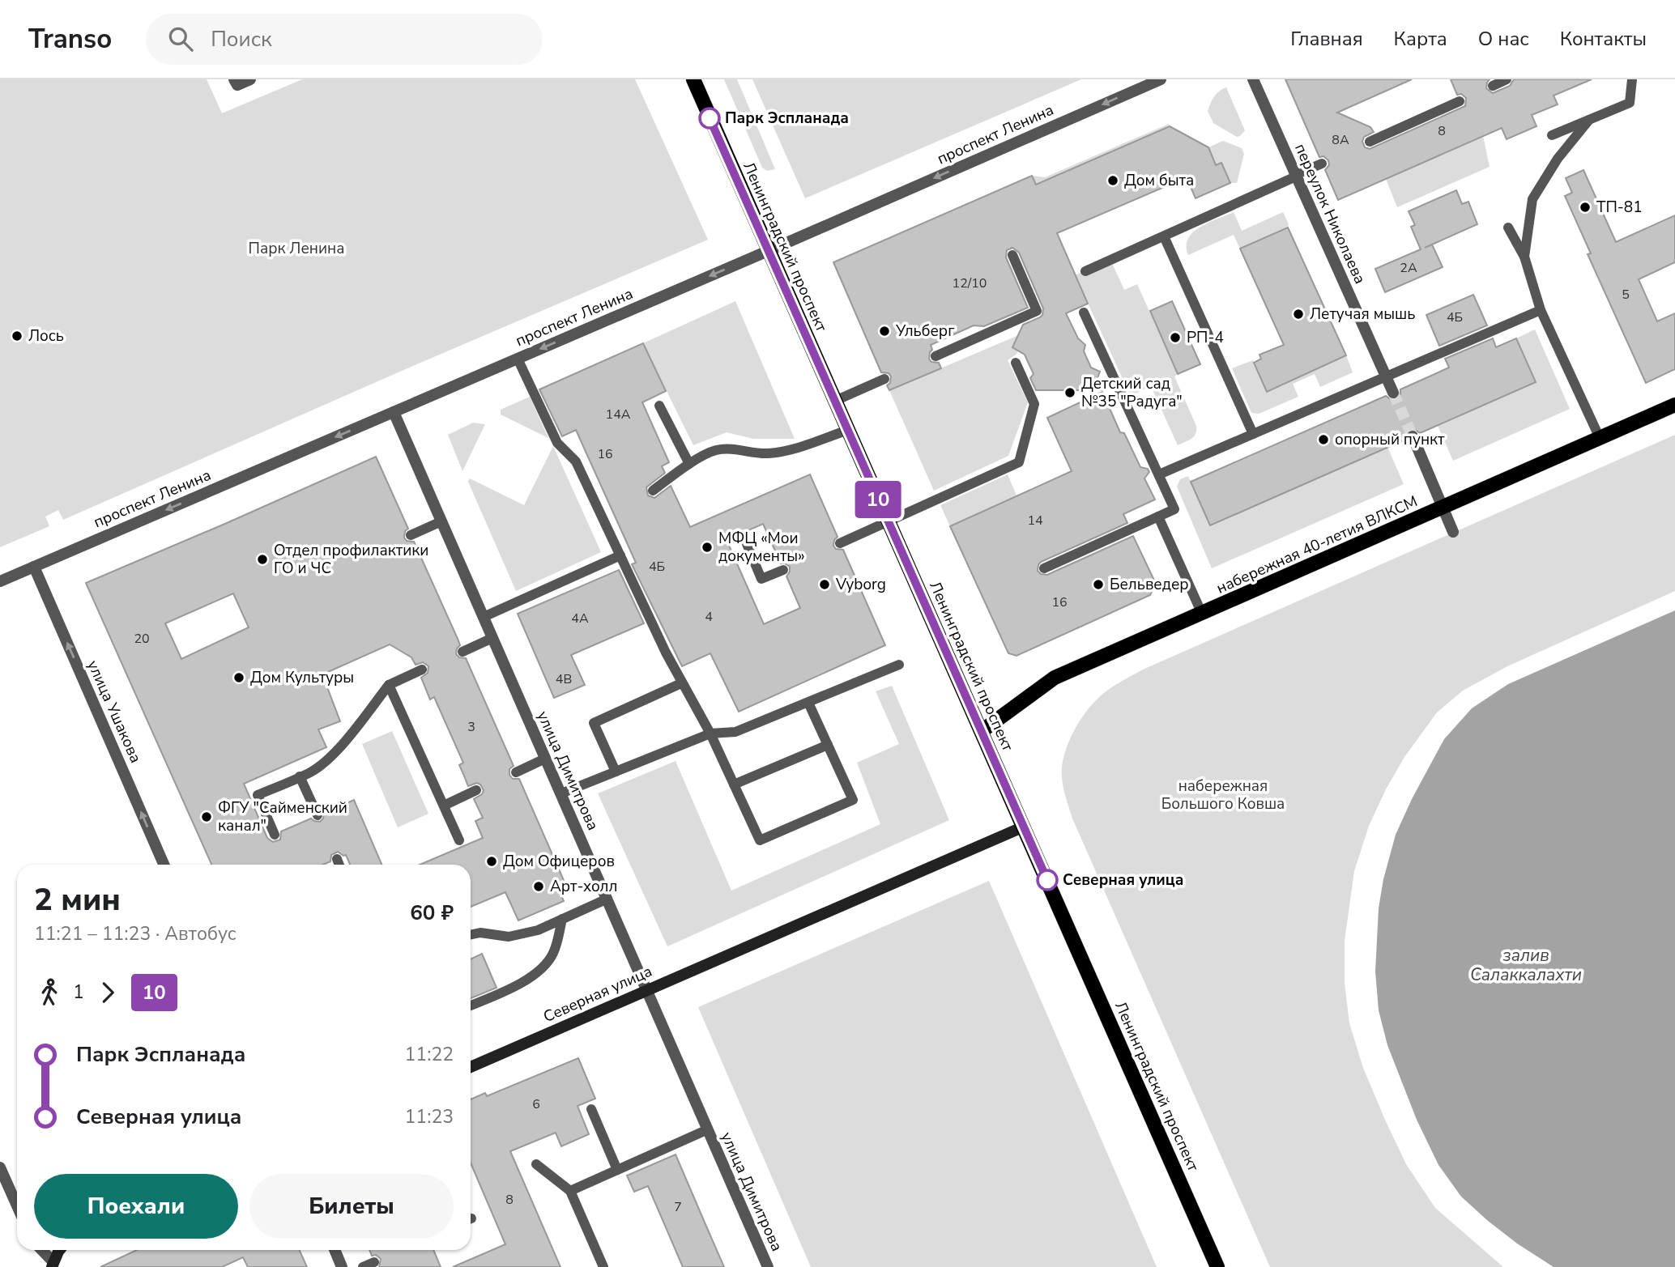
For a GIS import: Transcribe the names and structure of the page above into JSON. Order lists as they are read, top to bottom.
{
  "streets": {
    "main road": ["Ленинградский проспект", "набережная 40-летия ВЛКСМ", "Северная улица"],
    "street": [
      "проспект Ленина",
      "переулок Николаева",
      "улица Ушакова",
      "улица Димитрова"
    ]
  },
  "crossings": [
    ["проспект Ленина", "Ленинградский проспект"],
    ["проспект Ленина", "улица Ушакова"],
    ["проспект Ленина", "улица Димитрова"],
    ["Ленинградский проспект", "набережная 40-летия ВЛКСМ"],
    ["Ленинградский проспект", "Северная улица"],
    ["улица Димитрова", "Северная улица"]
  ],
  "one_way": ["проспект Ленина", "улица Ушакова"],
  "water": ["залив Салаккалахти"],
  "parks": ["Парк Ленина", "набережная Большого Ковша"],
  "places": [
    "Парк Эспланада",
    "Дом быта",
    "ТП-81",
    "Летучая мышь",
    "Ульберг",
    "Лось",
    "РП-4",
    "Детский сад №35 \"Радуга\"",
    "опорный пункт",
    "МФЦ «Мои документы»",
    "Отдел профилактики ГО и ЧС",
    "Vyborg",
    "Бельведер",
    "Дом Культуры",
    "ФГУ \"Сайменский канал\"",
    "Дом Офицеров",
    "Северная улица",
    "Арт-холл"
  ],
  "lines": ["bus line 10"],
  "house_numbers": [
    "8",
    "8А",
    "2А",
    "12/10",
    "5",
    "4Б",
    "14А",
    "16",
    "14",
    "4Б",
    "16",
    "4",
    "4А",
    "20",
    "4В",
    "3",
    "6",
    "8",
    "7"
  ],
  "page": {
    "header": "Transo",
    "search": "Поиск",
    "nav": [
      "Главная",
      "Карта",
      "О нас",
      "Контакты"
    ],
    "on_map": "10",
    "heading": ["2 мин", "11:21 – 11:23 · Автобус", "60 ₽"],
    "legs": ["1", "10"],
    "list": [
      {
        "name": "Парк Эспланада",
        "value": "11:22"
      },
      {
        "name": "Северная улица",
        "value": "11:23"
      }
    ],
    "buttons": ["Поехали", "Билеты"]
  }
}
